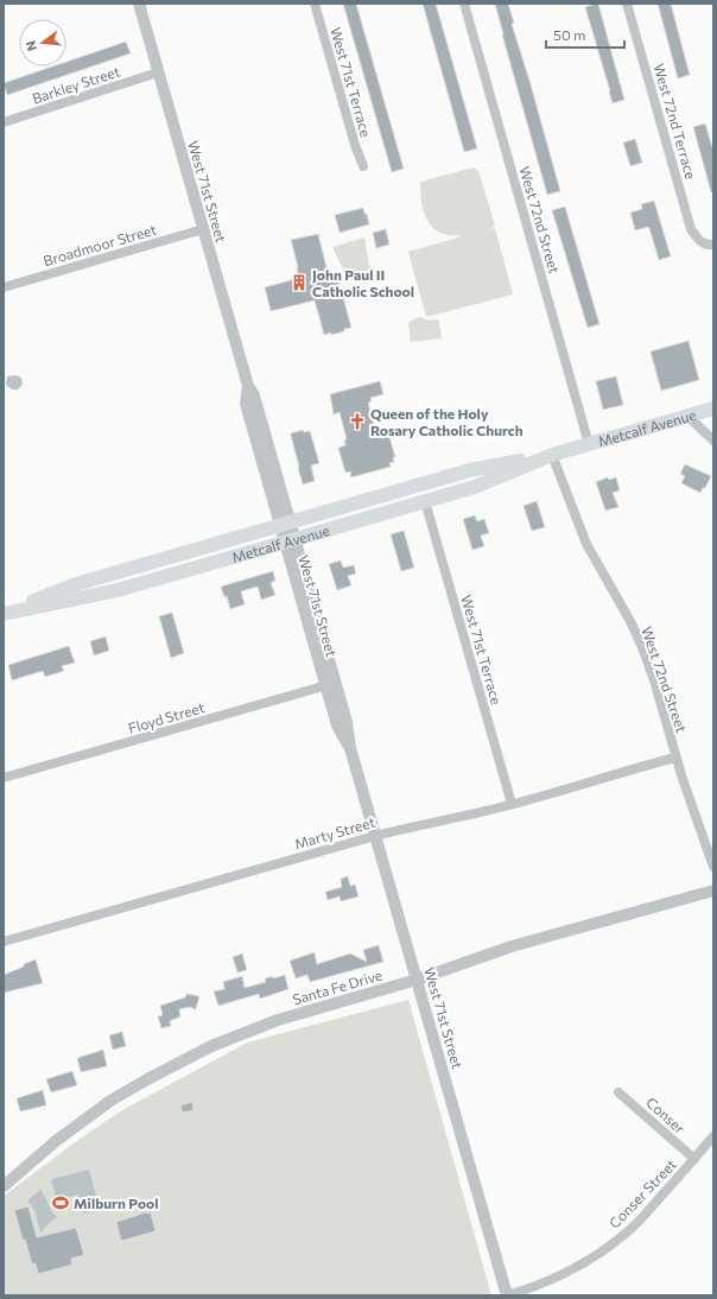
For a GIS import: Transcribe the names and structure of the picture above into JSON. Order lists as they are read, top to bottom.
{
  "streets": {
    "main road": ["Metcalf Avenue"],
    "street": [
      "West 71st Terrace",
      "Barkley Street",
      "West 72nd Terrace",
      "West 71st Street",
      "West 72nd Street",
      "Broadmoor Street",
      "Floyd Street",
      "Marty Street",
      "Santa Fe Drive",
      "Conser",
      "Conser Street"
    ]
  },
  "crossings": [
    ["West 71st Terrace", "Metcalf Avenue"],
    ["West 71st Terrace", "Marty Street"],
    ["Barkley Street", "West 71st Street"],
    ["West 71st Street", "Broadmoor Street"],
    ["West 71st Street", "Metcalf Avenue"],
    ["West 71st Street", "Floyd Street"],
    ["West 71st Street", "Marty Street"],
    ["West 71st Street", "Santa Fe Drive"],
    ["West 71st Street", "Conser Street"],
    ["West 72nd Street", "Metcalf Avenue"],
    ["West 72nd Street", "Marty Street"],
    ["Conser", "Conser Street"]
  ],
  "places": {
    "building": ["John Paul II Catholic School"],
    "church": ["Queen of the Holy Rosary Catholic Church"],
    "sports": ["Milburn Pool"]
  },
  "scale_bar": "50 m",
  "north": "left"
}
